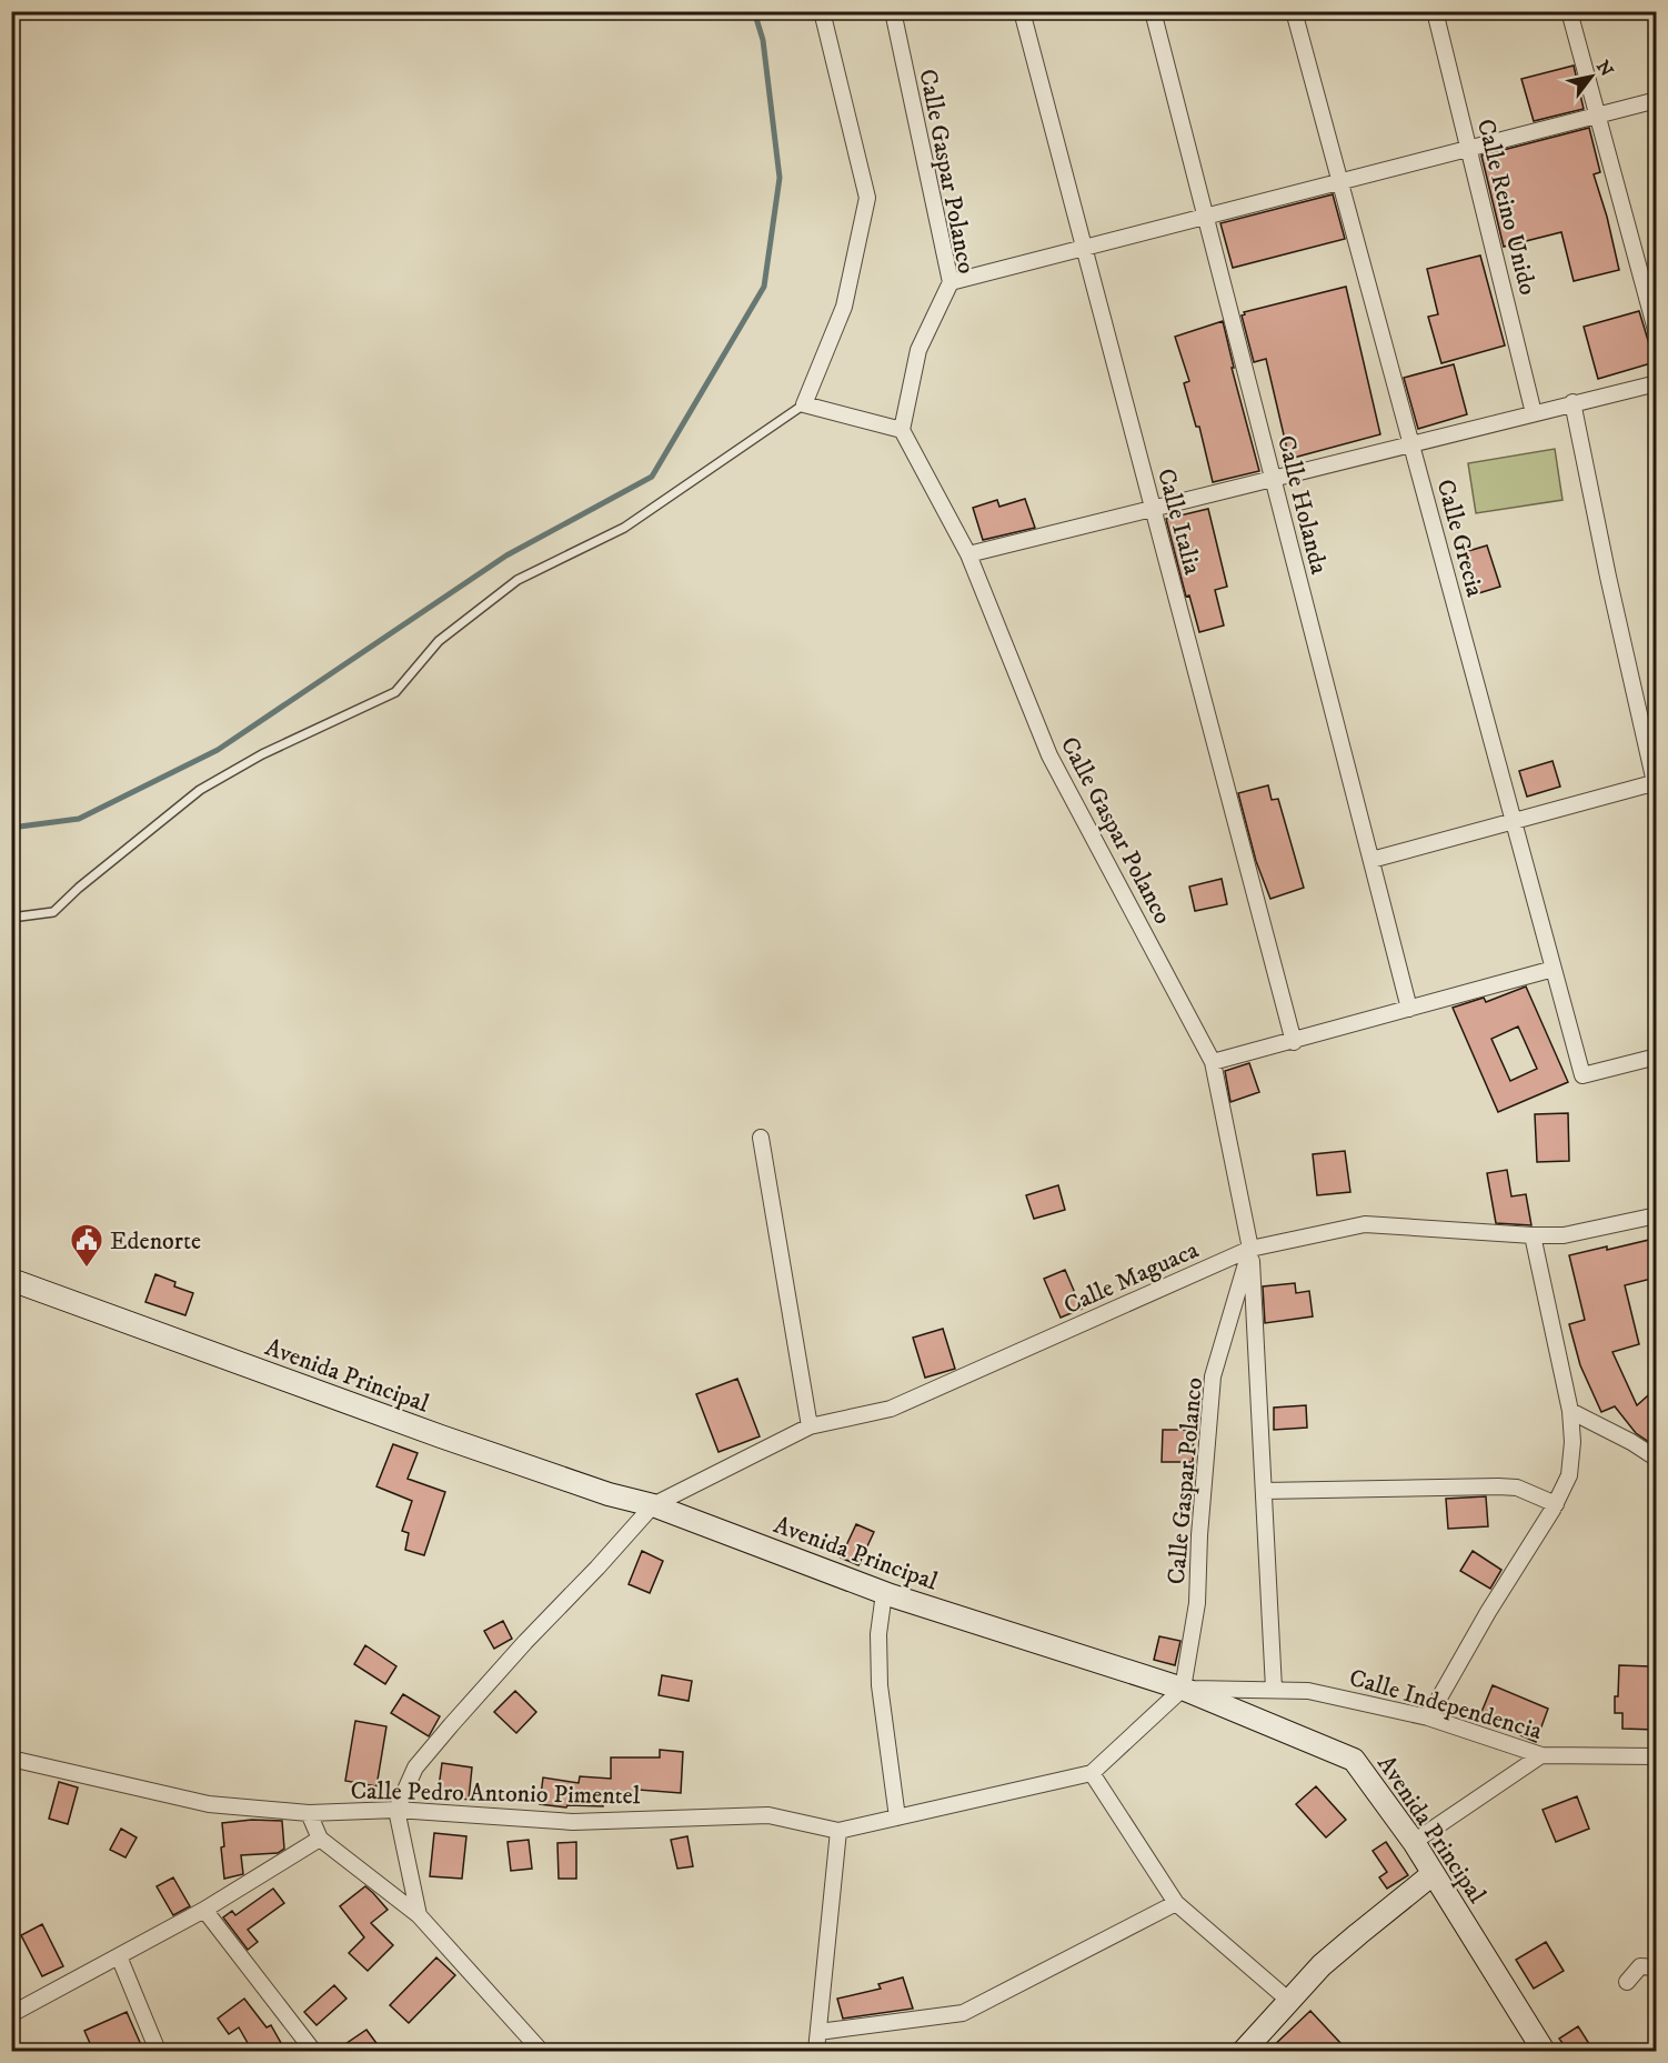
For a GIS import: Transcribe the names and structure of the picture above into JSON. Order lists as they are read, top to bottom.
{
  "streets": {
    "main road": ["Avenida Principal"],
    "street": [
      "Calle Gaspar Polanco",
      "Calle Reino Unido",
      "Calle Holanda",
      "Calle Italia",
      "Calle Grecia",
      "Calle Maguaca",
      "Calle Independencia",
      "Calle Pedro Antonio Pimentel"
    ]
  },
  "crossings": [
    ["Calle Gaspar Polanco", "Calle Maguaca"],
    ["Calle Gaspar Polanco", "Avenida Principal"],
    ["Calle Gaspar Polanco", "Calle Independencia"],
    ["Calle Gaspar Polanco", "Calle Pedro Antonio Pimentel"],
    ["Calle Maguaca", "Avenida Principal"],
    ["Avenida Principal", "Calle Independencia"],
    ["Avenida Principal", "Calle Pedro Antonio Pimentel"],
    ["Calle Independencia", "Calle Pedro Antonio Pimentel"]
  ],
  "places": {
    "public building": ["Edenorte"]
  },
  "north": "top right"
}
